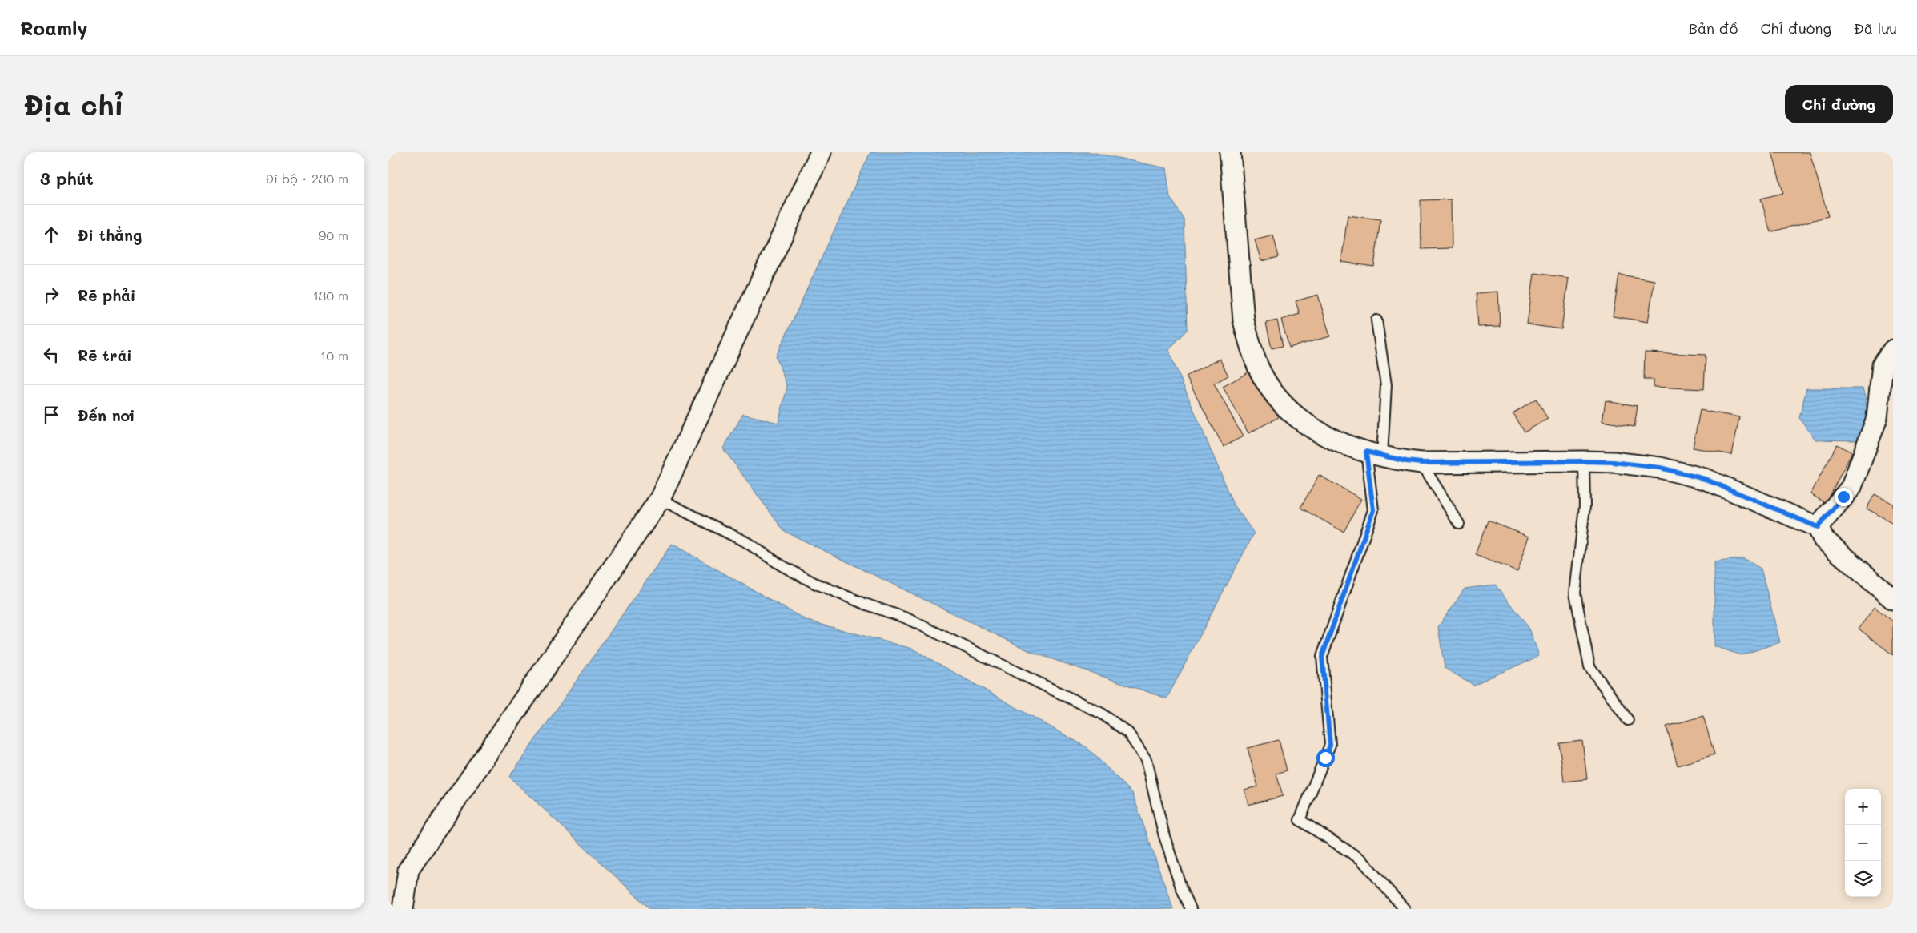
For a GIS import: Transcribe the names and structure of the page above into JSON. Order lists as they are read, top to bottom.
{
  "page": {
    "header": "Roamly",
    "nav": ["Bản đồ", "Chỉ đường", "Đã lưu"],
    "buttons": "Chỉ đường",
    "title": "Địa chỉ",
    "heading": ["3 phút", "Đi bộ · 230 m"],
    "list": [
      ["Đi thẳng", "90 m"],
      ["Rẽ phải", "130 m"],
      ["Rẽ trái", "10 m"],
      "Đến nơi"
    ],
    "map_buttons": ["+", "−"]
  }
}
